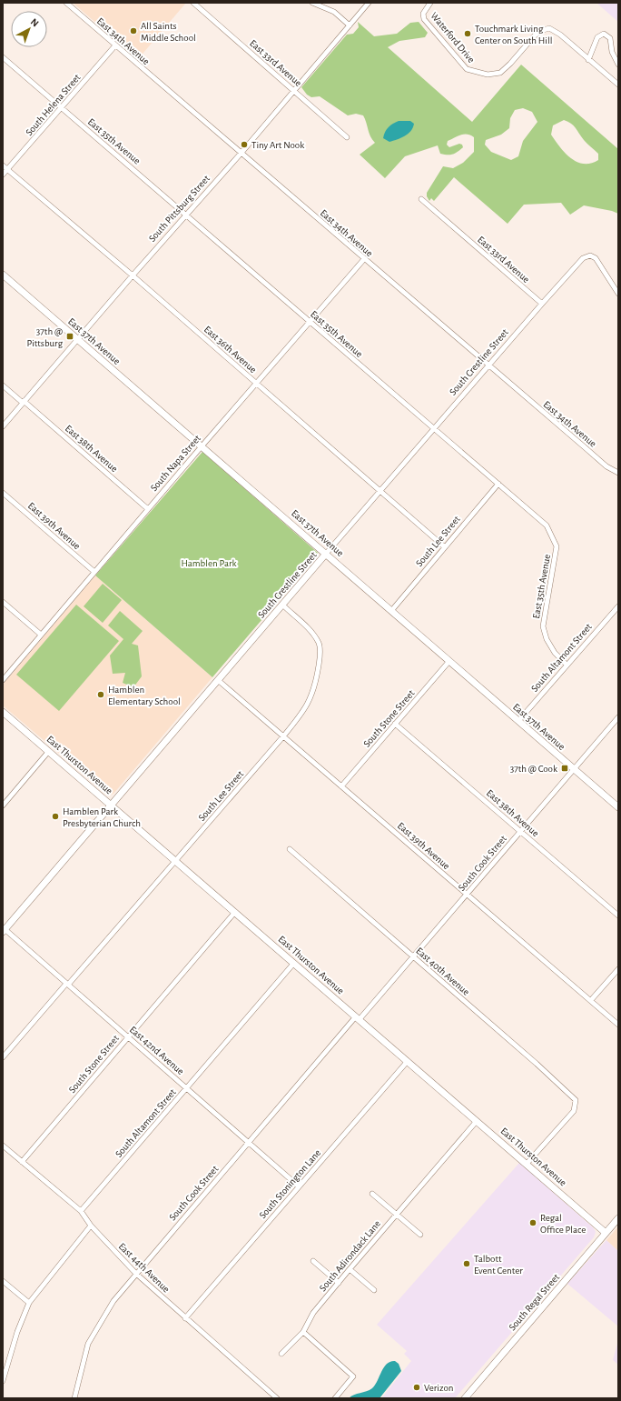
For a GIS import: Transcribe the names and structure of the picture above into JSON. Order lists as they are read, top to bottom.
{
  "streets": {
    "street": [
      "Waterford Drive",
      "East 34th Avenue",
      "East 33rd Avenue",
      "South Helena Street",
      "East 35th Avenue",
      "South Pittsburg Street",
      "East 37th Avenue",
      "East 36th Avenue",
      "South Crestline Street",
      "East 38th Avenue",
      "South Napa Street",
      "East 39th Avenue",
      "South Lee Street",
      "South Altamont Street",
      "South Stone Street",
      "East Thurston Avenue",
      "South Cook Street",
      "East 40th Avenue",
      "East 42nd Avenue",
      "South Stonington Lane",
      "South Adirondack Lane",
      "East 44th Avenue",
      "South Regal Street"
    ]
  },
  "crossings": [
    ["East 34th Avenue", "South Helena Street"],
    ["East 34th Avenue", "South Pittsburg Street"],
    ["East 34th Avenue", "South Crestline Street"],
    ["East 34th Avenue", "South Napa Street"],
    ["East 33rd Avenue", "South Pittsburg Street"],
    ["East 33rd Avenue", "South Crestline Street"],
    ["South Helena Street", "East 35th Avenue"],
    ["South Helena Street", "East 36th Avenue"],
    ["East 35th Avenue", "South Pittsburg Street"],
    ["East 35th Avenue", "South Crestline Street"],
    ["East 35th Avenue", "South Napa Street"],
    ["East 35th Avenue", "South Lee Street"],
    ["East 35th Avenue", "South Altamont Street"],
    ["South Pittsburg Street", "East 37th Avenue"],
    ["South Pittsburg Street", "East 36th Avenue"],
    ["South Pittsburg Street", "East 38th Avenue"],
    ["East 37th Avenue", "South Crestline Street"],
    ["East 37th Avenue", "South Napa Street"],
    ["East 37th Avenue", "South Lee Street"],
    ["East 37th Avenue", "South Altamont Street"],
    ["East 37th Avenue", "South Stone Street"],
    ["East 37th Avenue", "South Cook Street"],
    ["East 36th Avenue", "South Crestline Street"],
    ["East 36th Avenue", "South Napa Street"],
    ["East 36th Avenue", "South Lee Street"],
    ["South Crestline Street", "East 39th Avenue"],
    ["South Crestline Street", "South Lee Street"],
    ["South Crestline Street", "East Thurston Avenue"],
    ["South Crestline Street", "East 42nd Avenue"],
    ["East 38th Avenue", "South Napa Street"],
    ["East 38th Avenue", "South Stone Street"],
    ["East 38th Avenue", "South Cook Street"],
    ["South Napa Street", "East 39th Avenue"],
    ["East 39th Avenue", "South Lee Street"],
    ["East 39th Avenue", "South Stone Street"],
    ["East 39th Avenue", "South Cook Street"],
    ["South Lee Street", "East Thurston Avenue"],
    ["South Lee Street", "East 42nd Avenue"],
    ["South Altamont Street", "East Thurston Avenue"],
    ["South Altamont Street", "East 42nd Avenue"],
    ["South Altamont Street", "East 44th Avenue"],
    ["South Stone Street", "East Thurston Avenue"],
    ["South Stone Street", "East 42nd Avenue"],
    ["South Stone Street", "East 44th Avenue"],
    ["East Thurston Avenue", "South Cook Street"],
    ["East Thurston Avenue", "East 40th Avenue"],
    ["East Thurston Avenue", "South Stonington Lane"],
    ["East Thurston Avenue", "South Adirondack Lane"],
    ["East Thurston Avenue", "South Regal Street"],
    ["South Cook Street", "East 40th Avenue"],
    ["South Cook Street", "East 42nd Avenue"],
    ["South Cook Street", "East 44th Avenue"],
    ["East 42nd Avenue", "South Stonington Lane"],
    ["South Stonington Lane", "East 44th Avenue"]
  ],
  "parks": ["Hamblen Park"],
  "places": {
    "other": [
      "All Saints Middle School",
      "Touchmark Living Center on South Hill",
      "Tiny Art Nook",
      "Hamblen Elementary School",
      "Hamblen Park Presbyterian Church",
      "Regal Office Place",
      "Talbott Event Center",
      "Verizon"
    ],
    "transit": ["37th @ Pittsburg", "37th @ Cook"]
  },
  "north": "top right"
}
